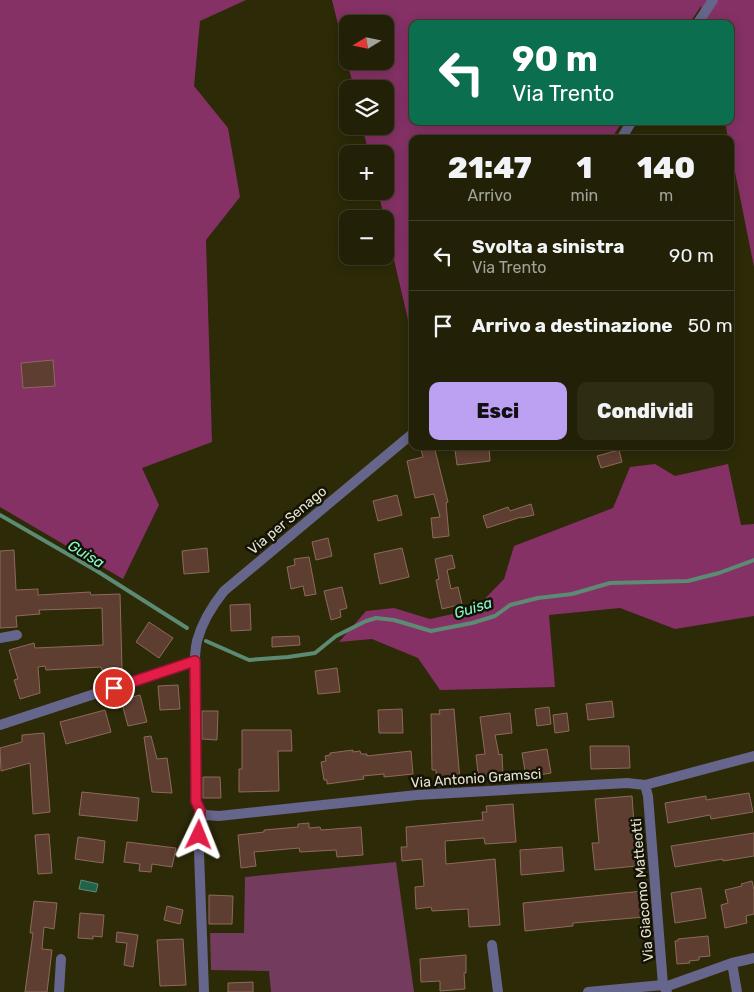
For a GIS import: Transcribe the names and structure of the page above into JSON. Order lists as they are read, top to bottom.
{
  "streets": {
    "street": ["Via per Senago", "Via Antonio Gramsci", "Via Giacomo Matteotti"]
  },
  "crossings": [
    ["Via per Senago", "Via Antonio Gramsci"],
    ["Via Antonio Gramsci", "Via Giacomo Matteotti"]
  ],
  "water": ["Guisa"],
  "north": "left",
  "page": {
    "map_buttons": ["+", "−"],
    "turn": ["90 m", "Via Trento"],
    "eta": [
      "21:47",
      "Arrivo",
      "1",
      "min",
      "140",
      "m"
    ],
    "list": [
      {
        "name": "Svolta a sinistra",
        "note": "Via Trento",
        "value": "90 m"
      },
      {
        "name": "Arrivo a destinazione",
        "value": "50 m"
      }
    ],
    "buttons": ["Esci", "Condividi"]
  }
}
